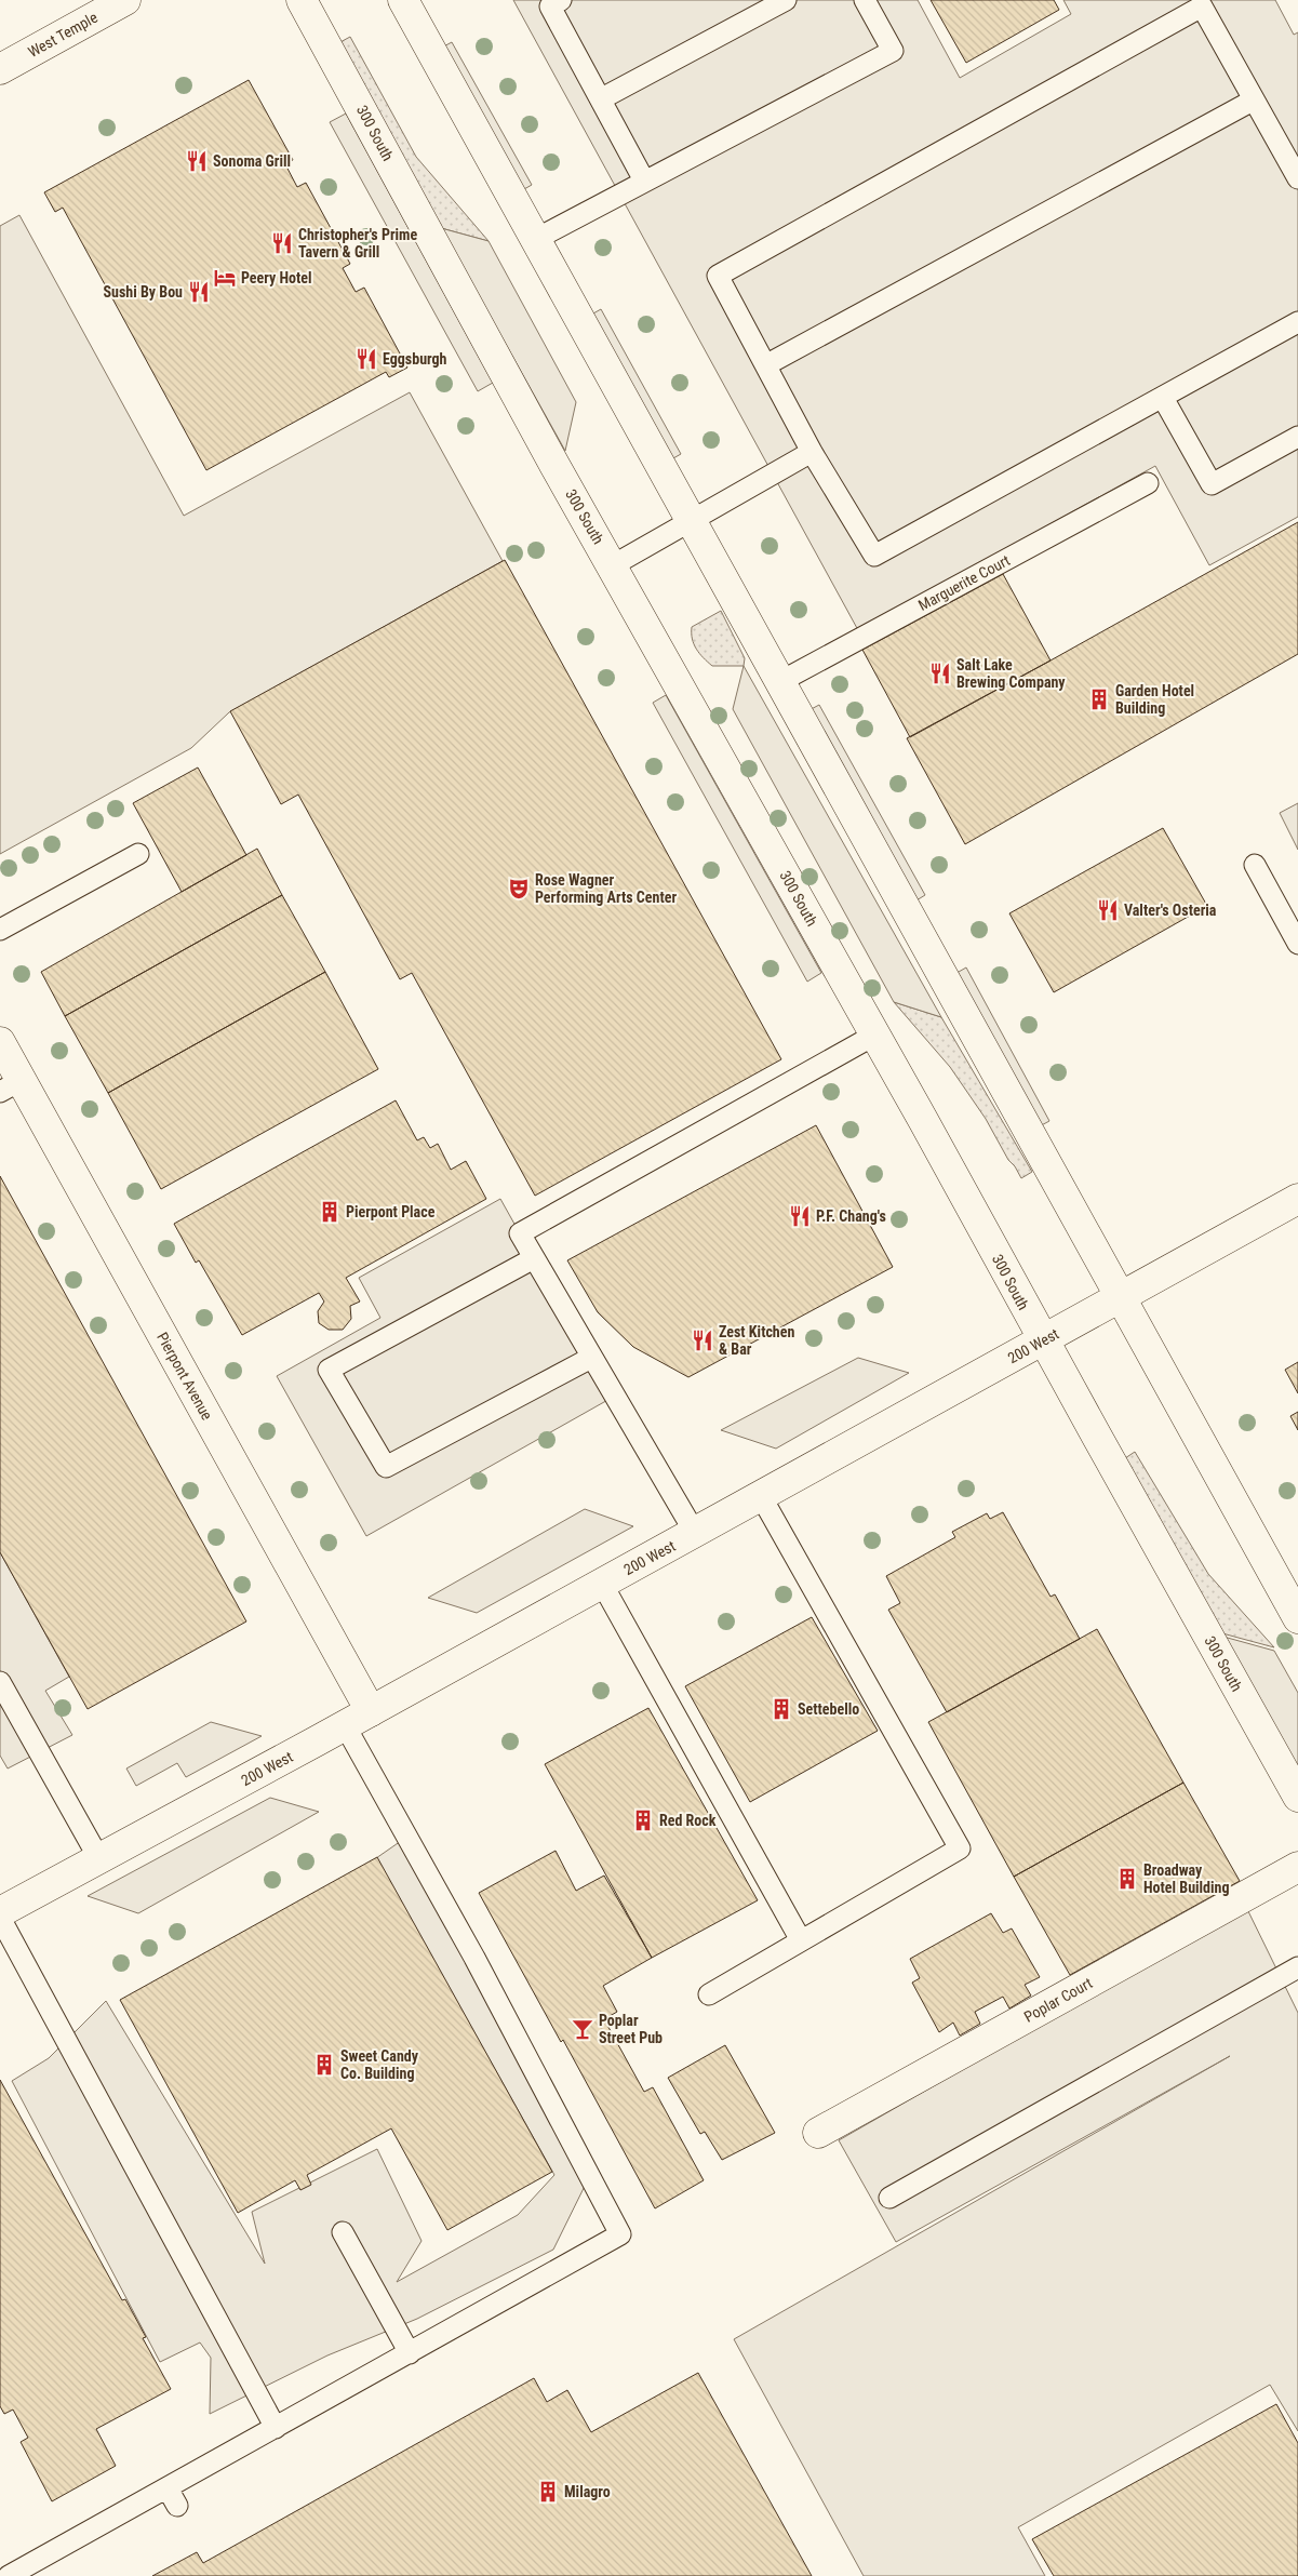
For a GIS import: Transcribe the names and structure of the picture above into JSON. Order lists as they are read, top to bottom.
{
  "streets": {
    "street": [
      "West Temple",
      "300 South",
      "200 West",
      "Pierpont Avenue",
      "Poplar Court"
    ],
    "lane": ["Marguerite Court"]
  },
  "crossings": [
    ["300 South", "200 West"],
    ["200 West", "Pierpont Avenue"]
  ],
  "places": {
    "restaurant": [
      "Sonoma Grill",
      "Christopher's Prime Tavern & Grill",
      "Sushi By Bou",
      "Eggsburgh",
      "Salt Lake Brewing Company",
      "Valter's Osteria",
      "P.F. Chang's",
      "Zest Kitchen & Bar"
    ],
    "hotel": ["Peery Hotel"],
    "building": [
      "Garden Hotel Building",
      "Pierpont Place",
      "Settebello",
      "Red Rock",
      "Broadway Hotel Building",
      "Sweet Candy Co. Building",
      "Milagro"
    ],
    "theatre": ["Rose Wagner Performing Arts Center"],
    "bar": ["Poplar Street Pub"]
  }
}
